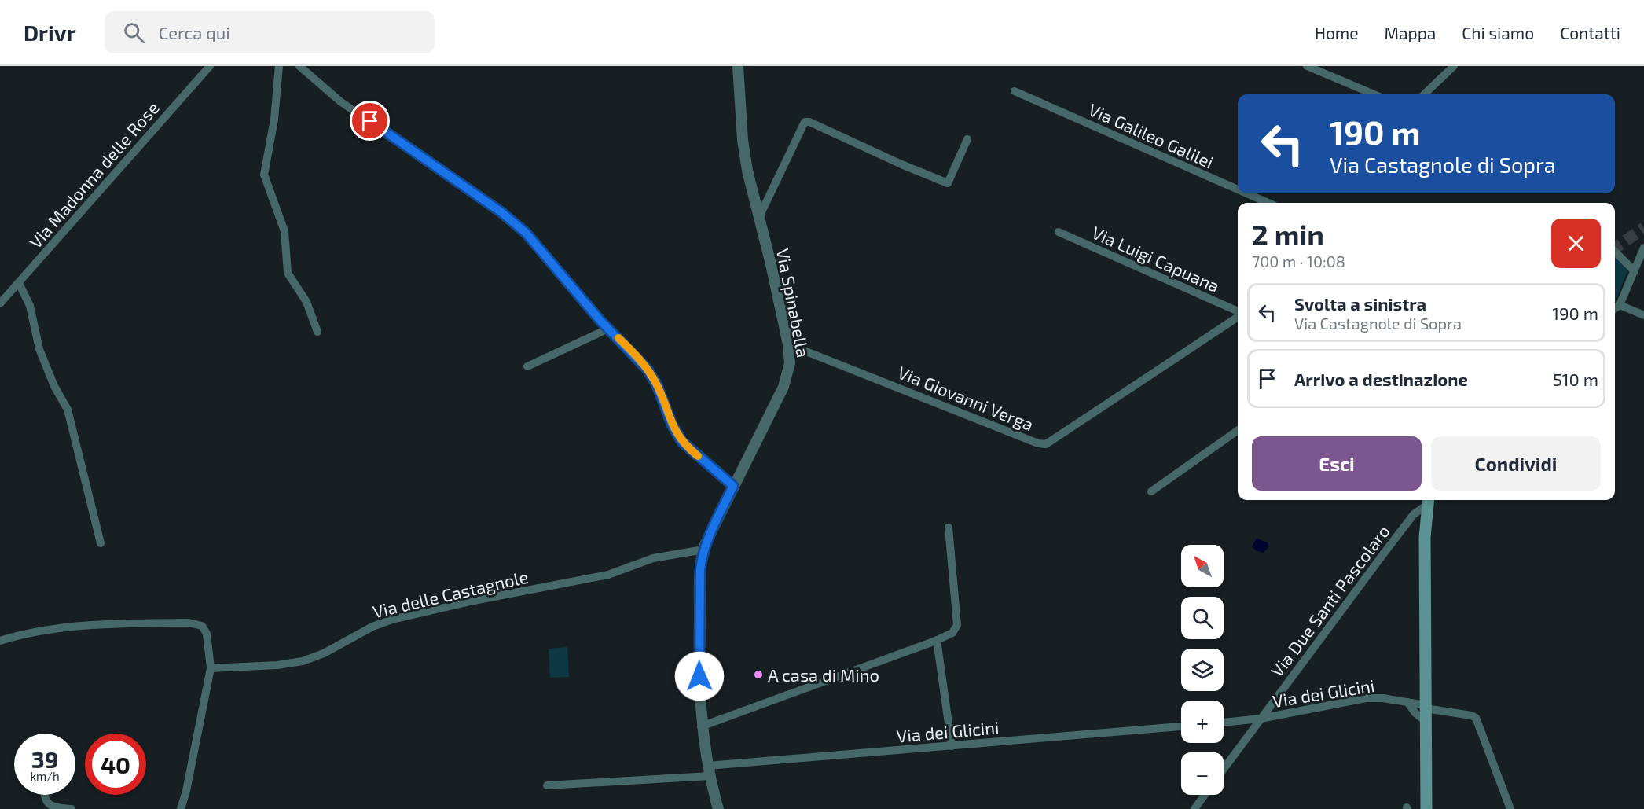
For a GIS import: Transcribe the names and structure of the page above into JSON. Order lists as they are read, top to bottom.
{
  "streets": {
    "street": [
      "Via Galileo Galilei",
      "Via Madonna delle Rose",
      "Via Luigi Capuana",
      "Via Spinabella",
      "Via Giovanni Verga",
      "Via delle Castagnole",
      "Via Due Santi Pascolaro",
      "Via dei Glicini"
    ]
  },
  "crossings": [
    ["Via Spinabella", "Via Giovanni Verga"],
    ["Via Spinabella", "Via delle Castagnole"],
    ["Via Spinabella", "Via dei Glicini"],
    ["Via Due Santi Pascolaro", "Via dei Glicini"]
  ],
  "places": ["A casa di Mino"],
  "north": "top left",
  "page": {
    "header": "Drivr",
    "search": "Cerca qui",
    "nav": [
      "Home",
      "Mappa",
      "Chi siamo",
      "Contatti"
    ],
    "turn": ["190 m", "Via Castagnole di Sopra"],
    "heading": ["2 min", "700 m · 10:08"],
    "list": [
      {
        "name": "Svolta a sinistra",
        "note": "Via Castagnole di Sopra",
        "value": "190 m"
      },
      {
        "name": "Arrivo a destinazione",
        "value": "510 m"
      }
    ],
    "buttons": ["Esci", "Condividi"],
    "map_buttons": ["+", "−"],
    "speed": "39 km/h",
    "limit": "40"
  }
}
